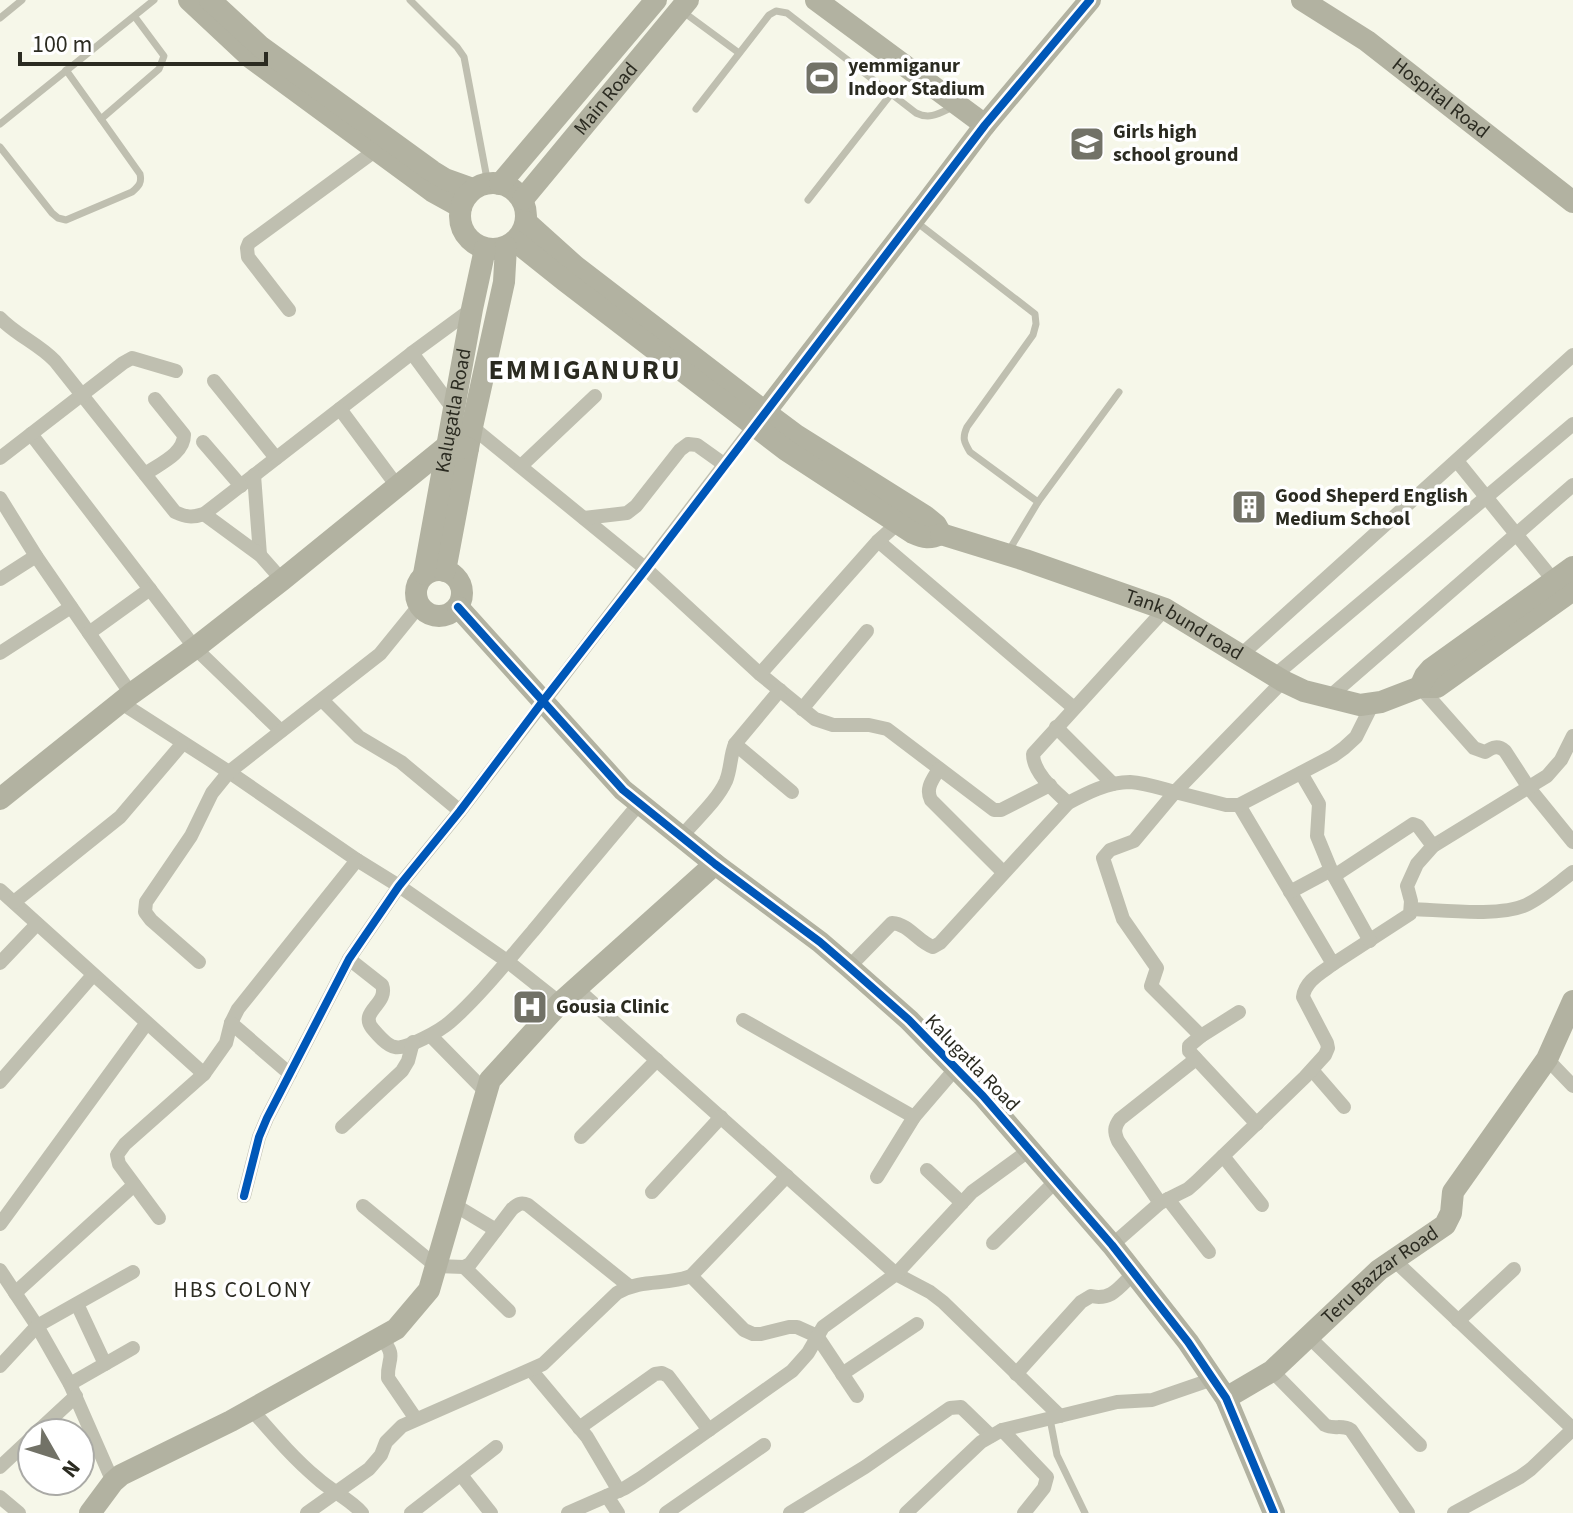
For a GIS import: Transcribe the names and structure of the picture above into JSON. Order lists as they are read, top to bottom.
{
  "streets": {
    "street": [
      "Hospital Road",
      "Main Road",
      "Kalugatla Road",
      "Tank bund road",
      "Teru Bazzar Road"
    ]
  },
  "crossings": [
    ["Main Road", "Kalugatla Road"],
    ["Kalugatla Road", "Teru Bazzar Road"]
  ],
  "districts": ["EMMIGANURU", "HBS COLONY"],
  "places": {
    "sports": ["yemmiganur Indoor Stadium"],
    "school or university": ["Girls high school ground"],
    "building": ["Good Sheperd English Medium School"],
    "hospital": ["Gousia Clinic"]
  },
  "scale_bar": "100 m",
  "north": "bottom right"
}
